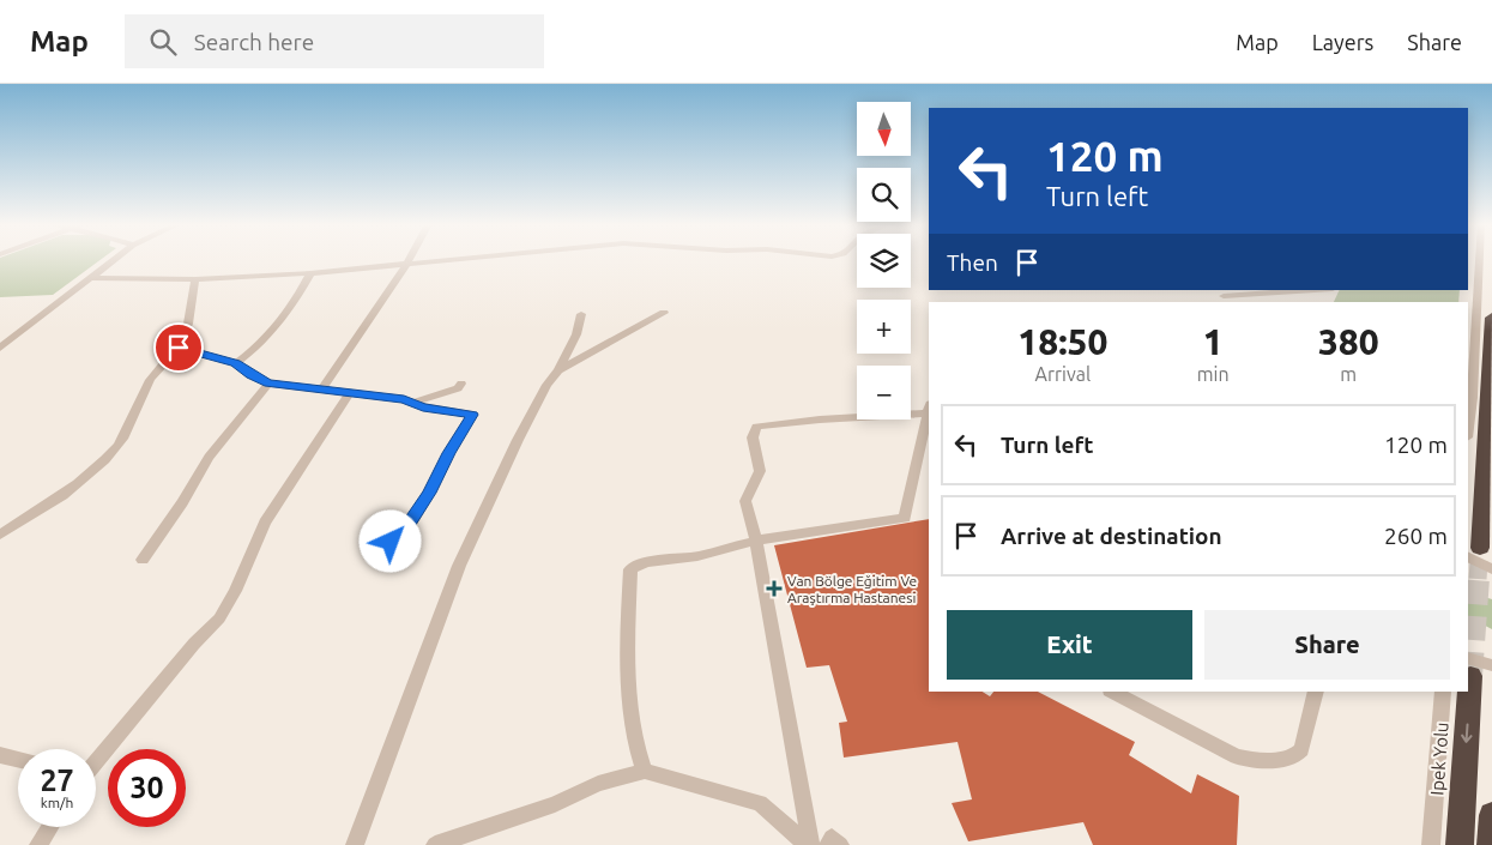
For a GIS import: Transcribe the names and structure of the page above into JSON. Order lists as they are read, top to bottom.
{
  "streets": {
    "highway": ["Ipek Yolu"]
  },
  "one_way": ["Ipek Yolu"],
  "places": {
    "health": ["Van Bölge Eğitim Ve Araştırma Hastanesi"]
  },
  "north": "bottom",
  "page": {
    "header": "Map",
    "search": "Search here",
    "nav": ["Map", "Layers", "Share"],
    "map_buttons": ["+", "−"],
    "turn": ["120 m", "Turn left"],
    "then": "Then",
    "eta": [
      "18:50",
      "Arrival",
      "1",
      "min",
      "380",
      "m"
    ],
    "list": [
      {
        "name": "Turn left",
        "value": "120 m"
      },
      {
        "name": "Arrive at destination",
        "value": "260 m"
      }
    ],
    "buttons": ["Exit", "Share"],
    "speed": "27 km/h",
    "limit": "30"
  }
}
